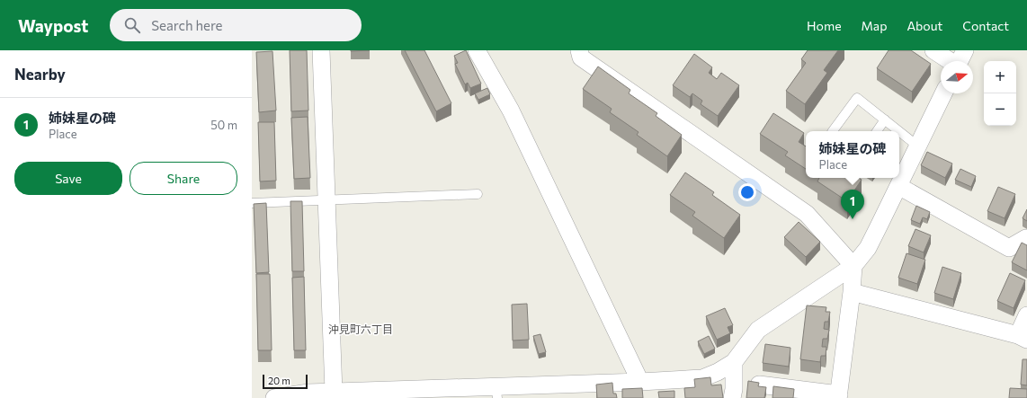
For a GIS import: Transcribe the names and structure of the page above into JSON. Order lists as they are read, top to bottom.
{
  "districts": ["沖見町六丁目"],
  "scale_bar": "20 m",
  "north": "right",
  "page": {
    "header": "Waypost",
    "search": "Search here",
    "nav": [
      "Home",
      "Map",
      "About",
      "Contact"
    ],
    "heading": "Nearby",
    "map_buttons": ["+", "−"],
    "list": [
      {
        "mark": "1",
        "name": "姉妹星の碑",
        "note": "Place",
        "value": "50 m"
      }
    ],
    "popup": ["姉妹星の碑", "Place"],
    "buttons": ["Save", "Share"],
    "pins": "1",
    "scale": "20 m"
  }
}
